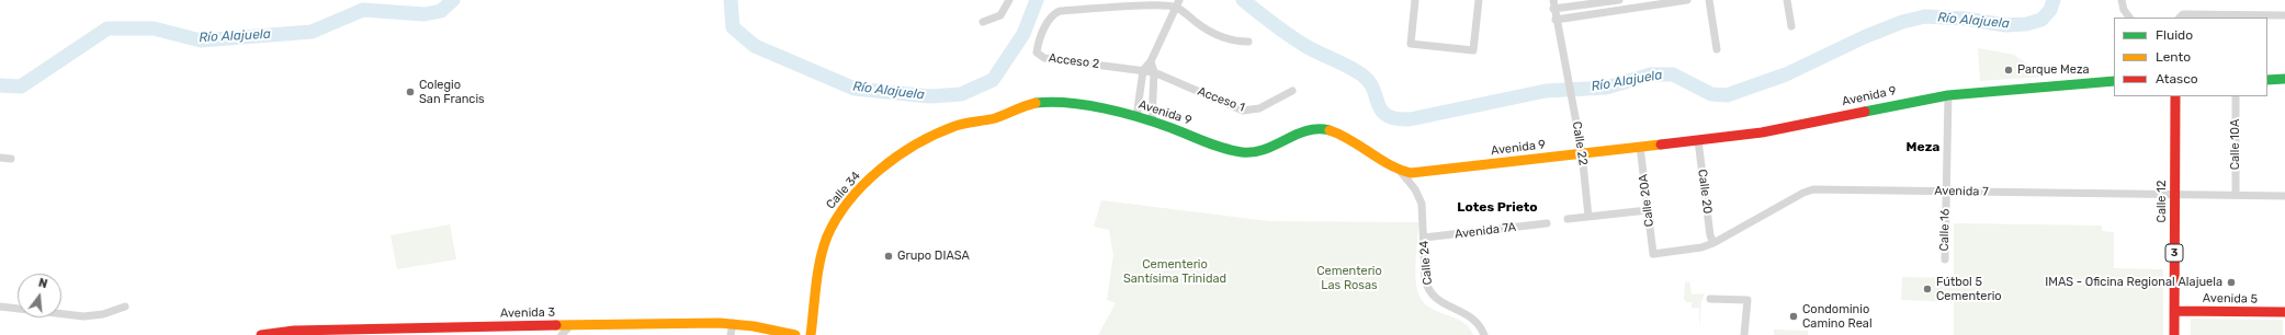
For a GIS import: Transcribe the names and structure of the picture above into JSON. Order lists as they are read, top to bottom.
{
  "streets": {
    "street": [
      "Acceso 2",
      "Avenida 9",
      "Acceso 1",
      "Calle 22",
      "Calle 10A",
      "Calle 34",
      "Calle 20",
      "Avenida 7",
      "Calle 20A",
      "Calle 12",
      "Calle 16",
      "Avenida 7A",
      "3",
      "Calle 24",
      "Avenida 5",
      "Avenida 3"
    ]
  },
  "crossings": [
    ["Acceso 2", "Acceso 1"],
    ["Avenida 9", "Calle 22"],
    ["Avenida 9", "Calle 34"],
    ["Avenida 9", "Calle 20"],
    ["Avenida 9", "Calle 20A"],
    ["Avenida 9", "Calle 16"],
    ["Avenida 9", "Calle 24"],
    ["Calle 10A", "Avenida 7"],
    ["Calle 20", "Avenida 7"],
    ["Avenida 7", "Calle 20A"],
    ["Avenida 7", "Calle 12"],
    ["Avenida 7", "Calle 16"],
    ["Calle 12", "Avenida 5"],
    ["Avenida 7A", "Calle 24"]
  ],
  "districts": ["Meza", "Lotes Prieto"],
  "water": ["Río Alajuela"],
  "parks": ["Cementerio Santísima Trinidad", "Cementerio Las Rosas"],
  "places": [
    "Parque Meza",
    "Colegio San Francis",
    "Grupo DIASA",
    "IMAS - Oficina Regional Alajuela",
    "Fútbol 5 Cementerio",
    "Condominio Camino Real"
  ],
  "legend": ["Fluido", "Lento", "Atasco"],
  "north": "top"
}
